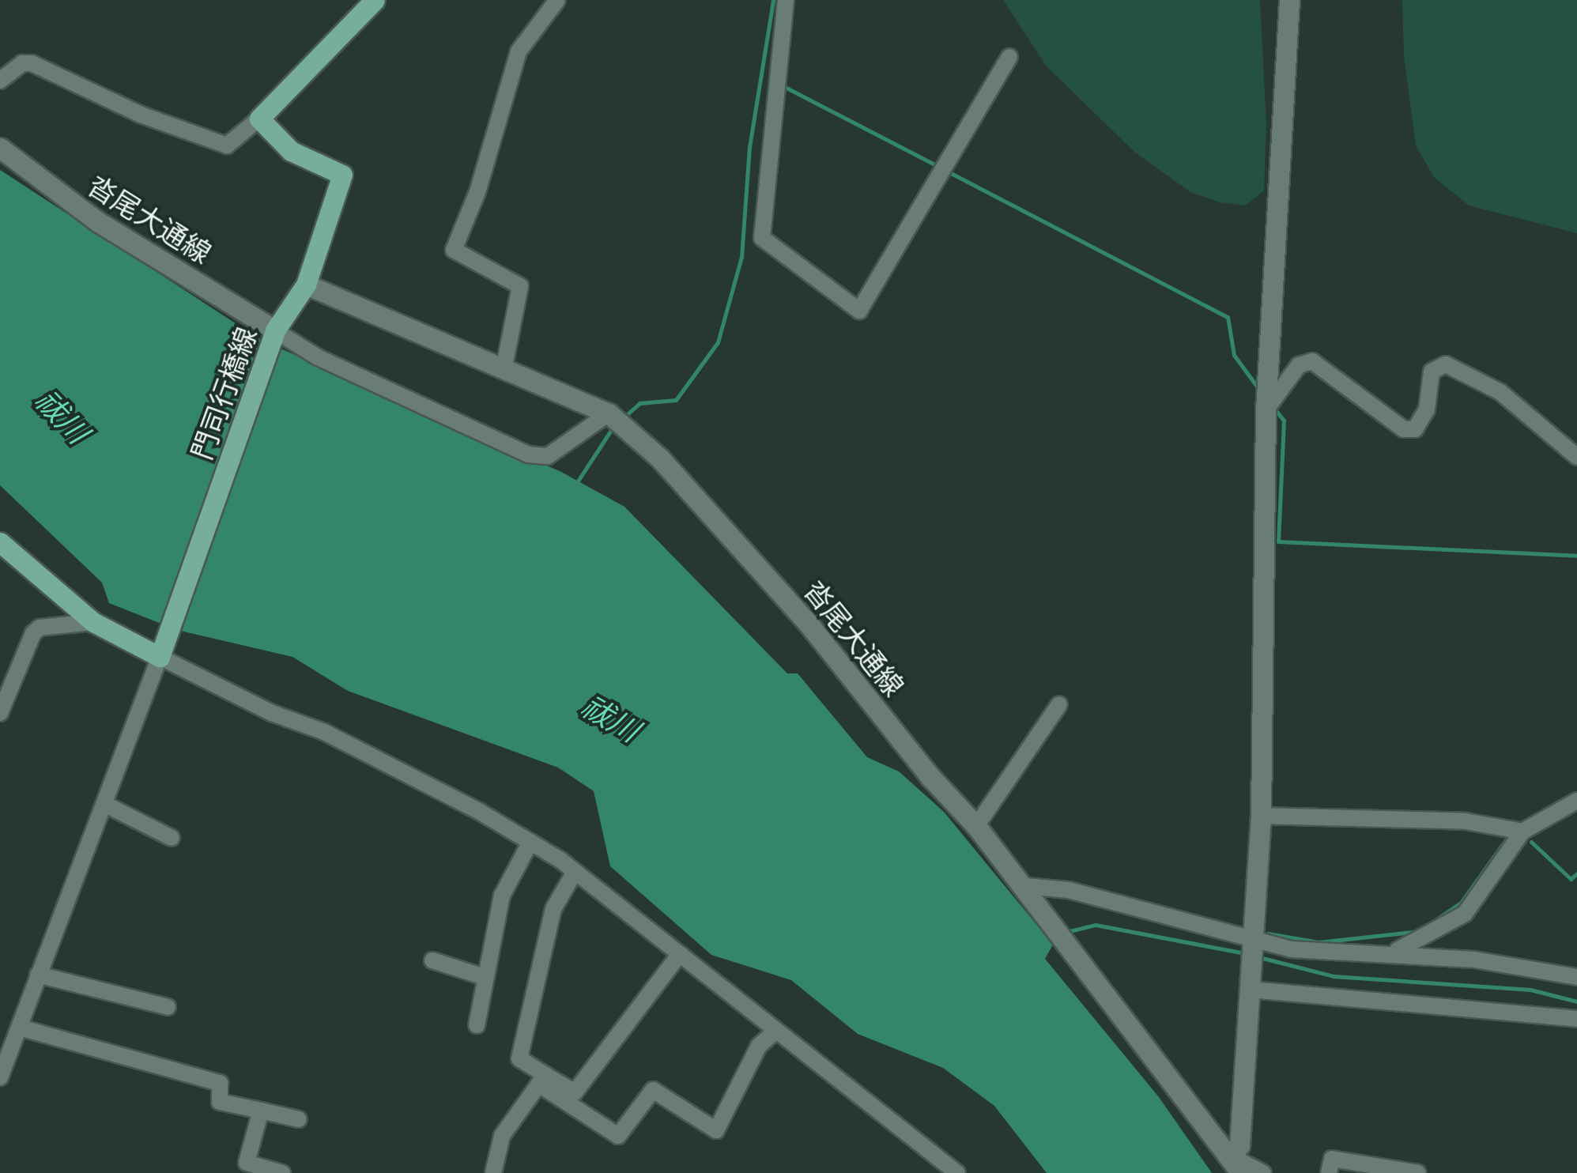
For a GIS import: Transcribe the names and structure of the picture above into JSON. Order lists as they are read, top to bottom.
{
  "streets": {
    "main road": ["沓尾大通線", "門司行橋線"]
  },
  "crossings": [
    ["沓尾大通線", "門司行橋線"]
  ],
  "water": ["祓川"]
}
